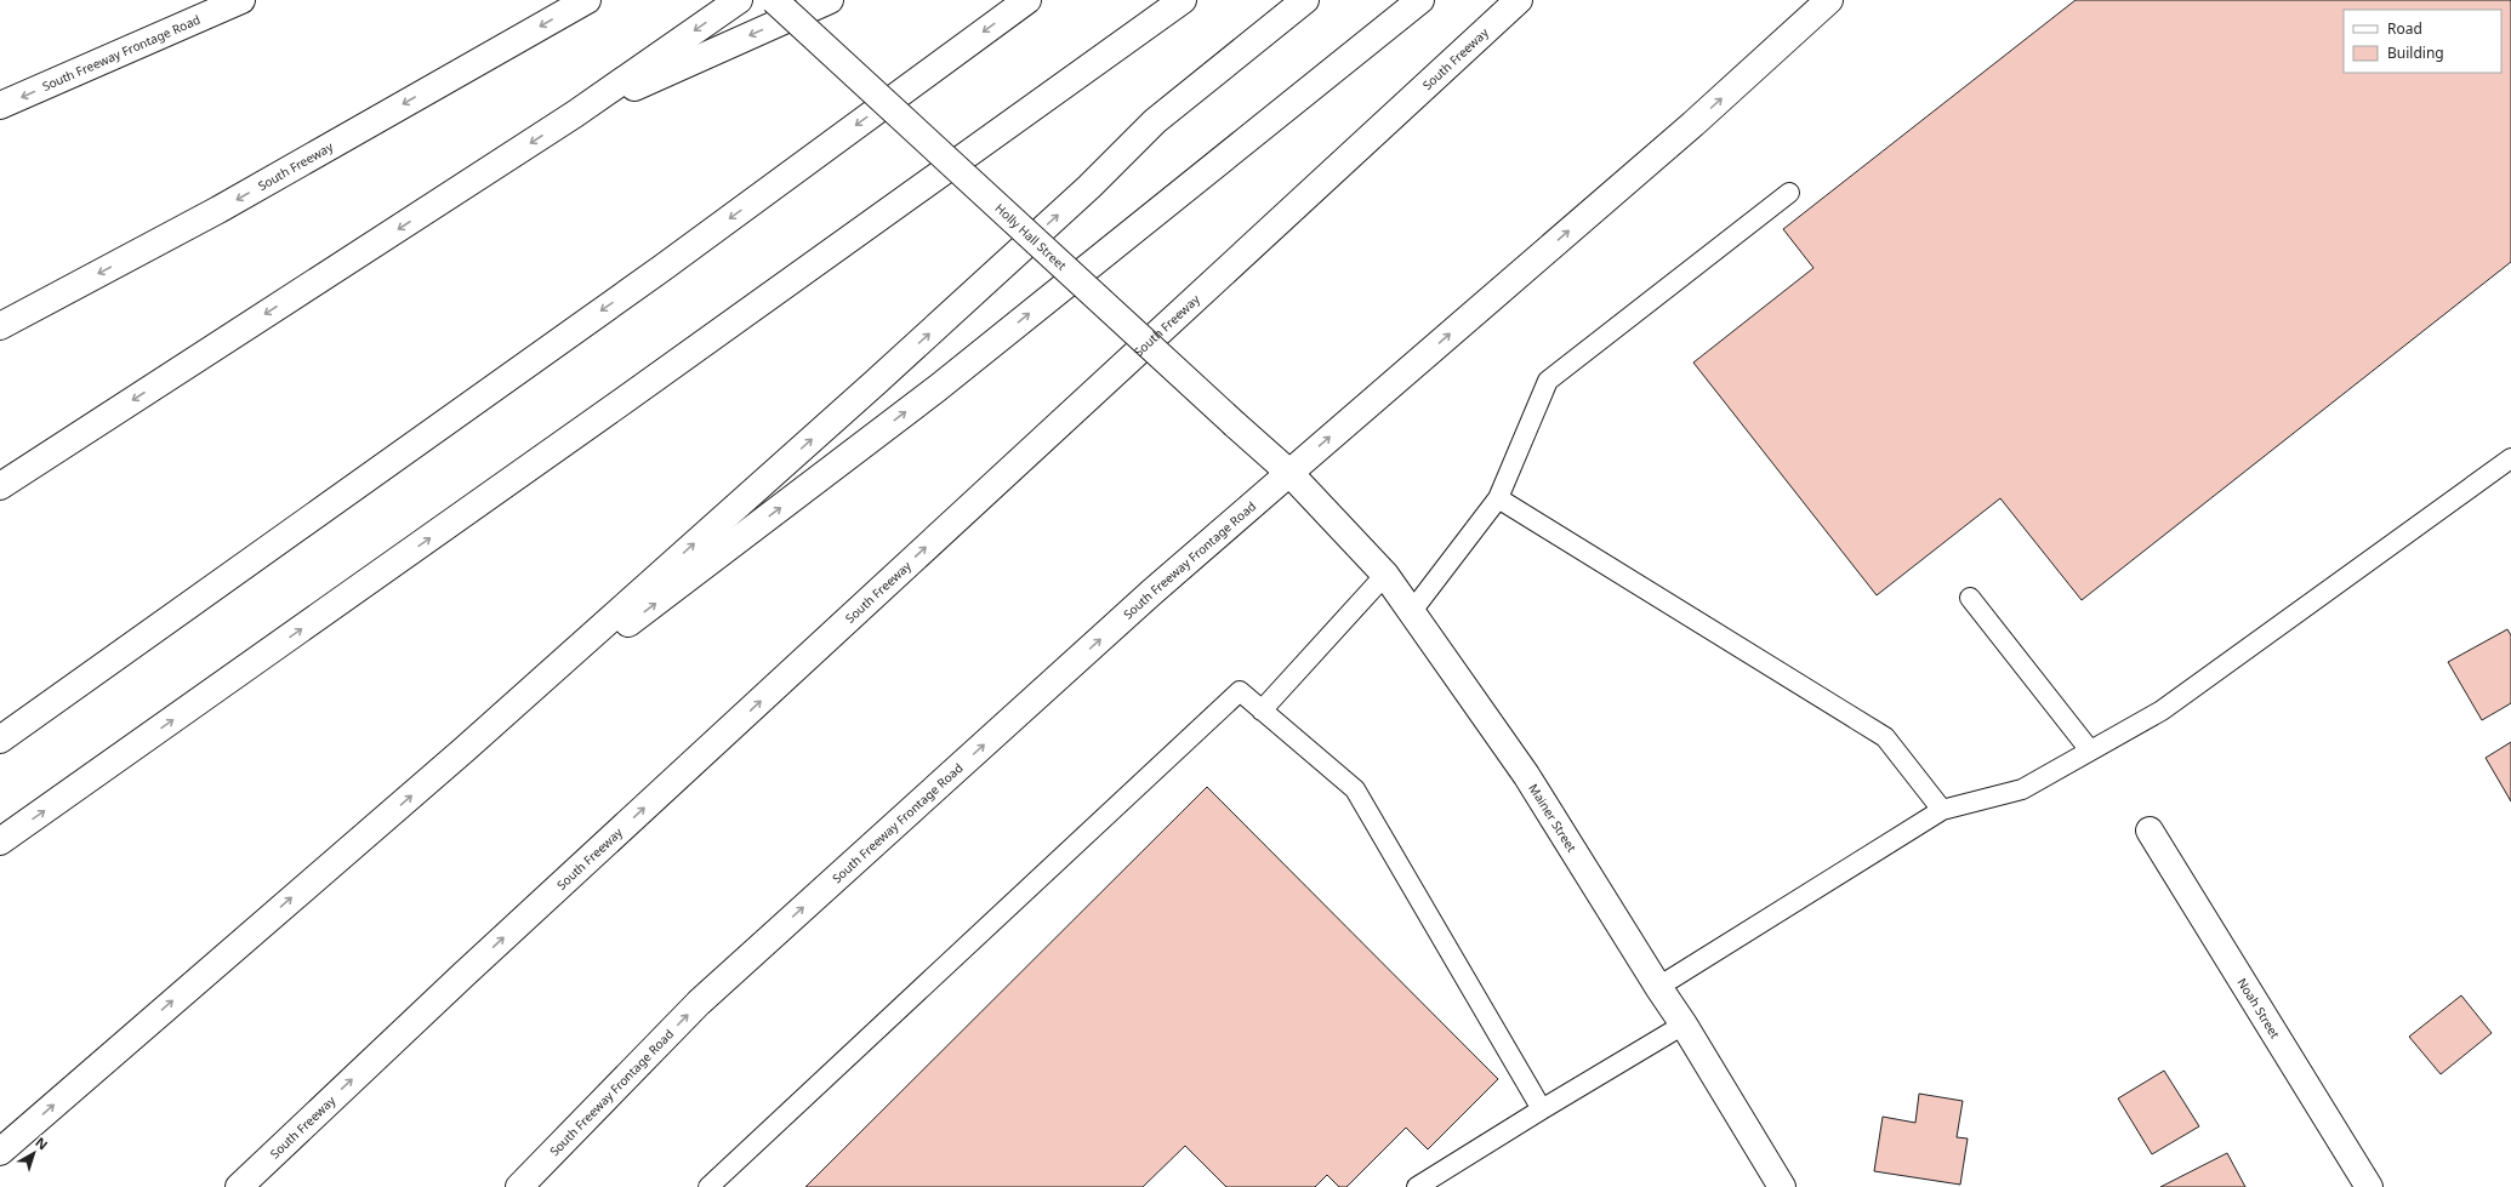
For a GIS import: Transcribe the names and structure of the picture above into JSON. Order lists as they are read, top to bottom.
{
  "streets": {
    "main road": [
      "South Freeway Frontage Road",
      "South Freeway",
      "Holly Hall Street",
      "Mainer Street",
      "Noah Street"
    ]
  },
  "crossings": [
    ["South Freeway Frontage Road", "Holly Hall Street"],
    ["South Freeway Frontage Road", "Mainer Street"],
    ["Holly Hall Street", "Mainer Street"]
  ],
  "legend": ["Road", "Building"],
  "north": "top right"
}
